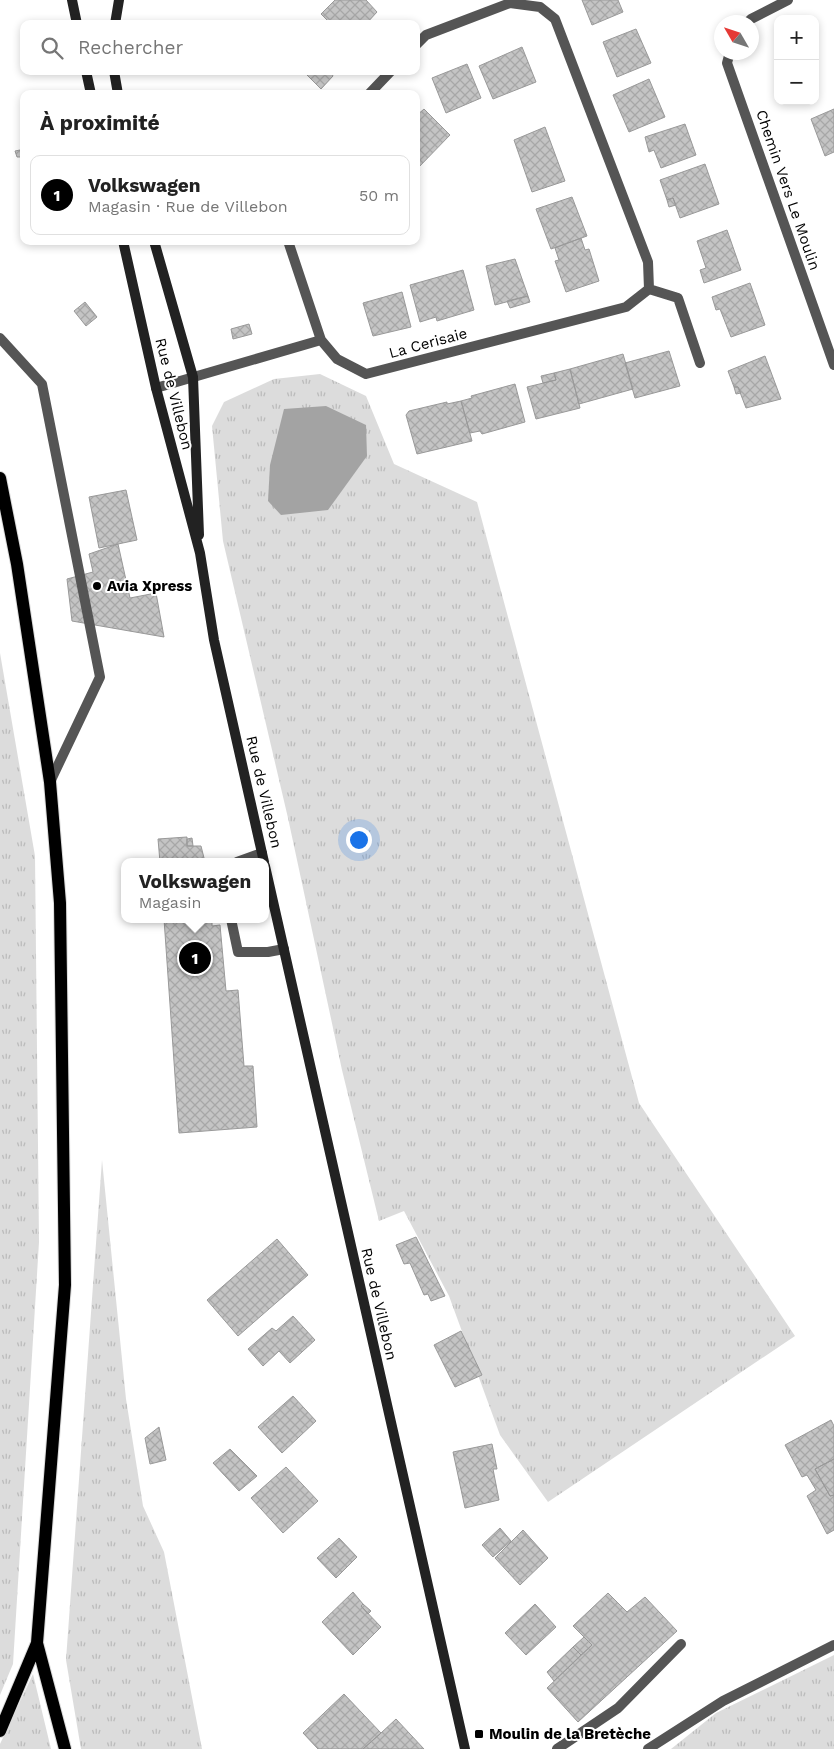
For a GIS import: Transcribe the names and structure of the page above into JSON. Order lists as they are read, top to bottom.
{
  "streets": {
    "main road": ["Rue de Villebon"],
    "street": ["Chemin Vers Le Moulin", "La Cerisaie"]
  },
  "places": {
    "other": ["Avia Xpress"],
    "transit": ["Moulin de la Bretèche"]
  },
  "north": "top left",
  "page": {
    "map_buttons": ["+", "−"],
    "search": "Rechercher",
    "heading": "À proximité",
    "list": [
      {
        "mark": "1",
        "name": "Volkswagen",
        "note": "Magasin · Rue de Villebon",
        "value": "50 m"
      }
    ],
    "popup": ["Volkswagen", "Magasin"],
    "pins": "1"
  }
}
